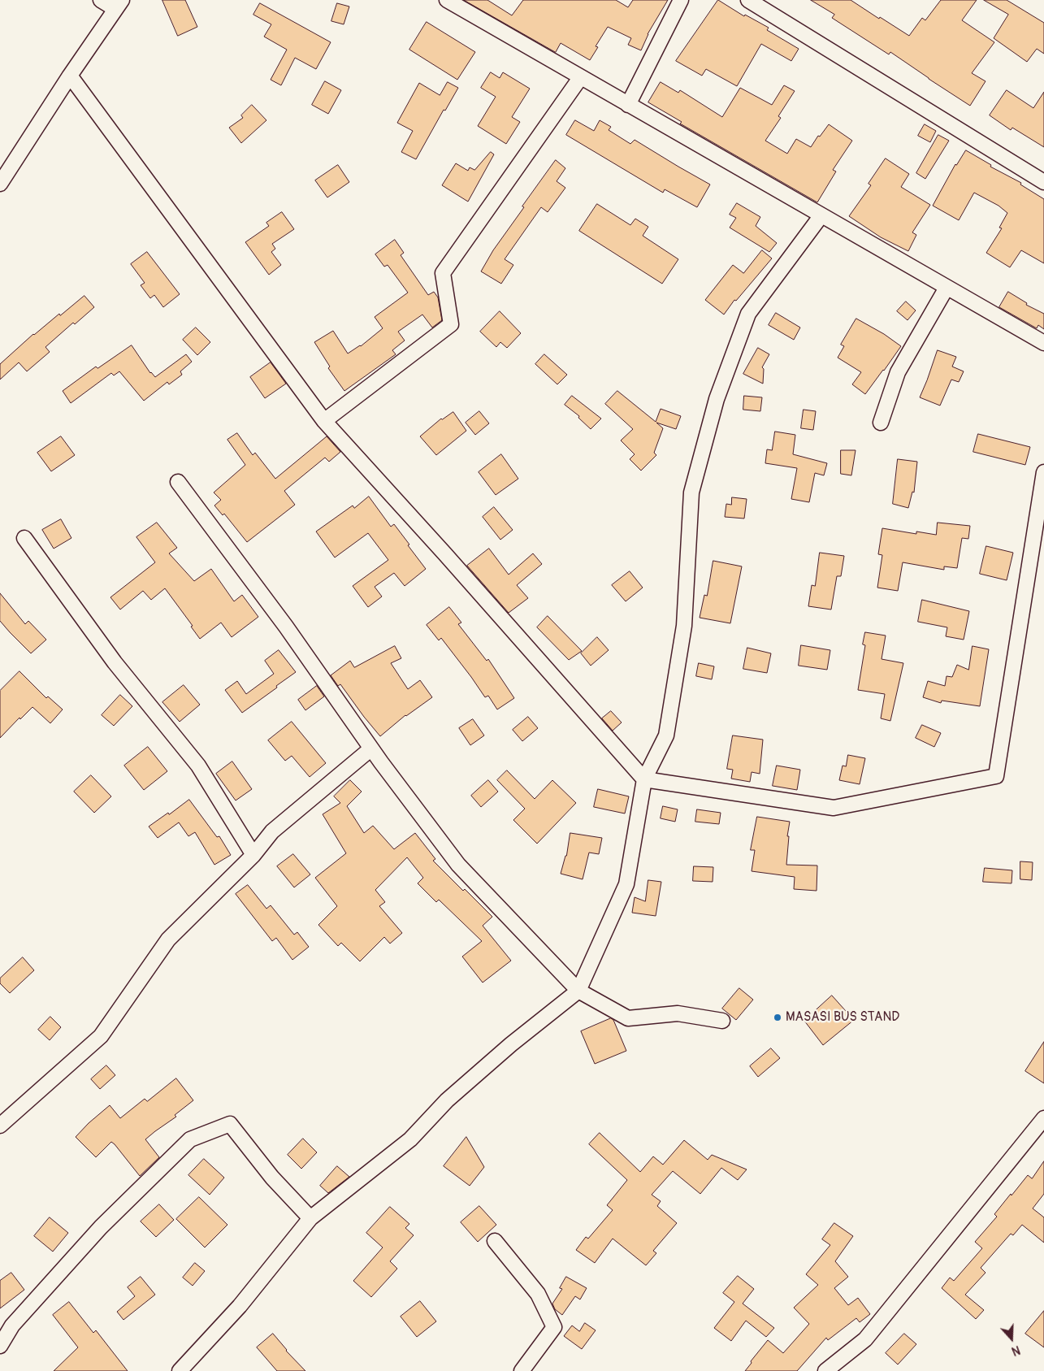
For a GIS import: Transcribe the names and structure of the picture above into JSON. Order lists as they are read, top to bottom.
{
  "places": ["MASASI BUS STAND"],
  "north": "bottom"
}
